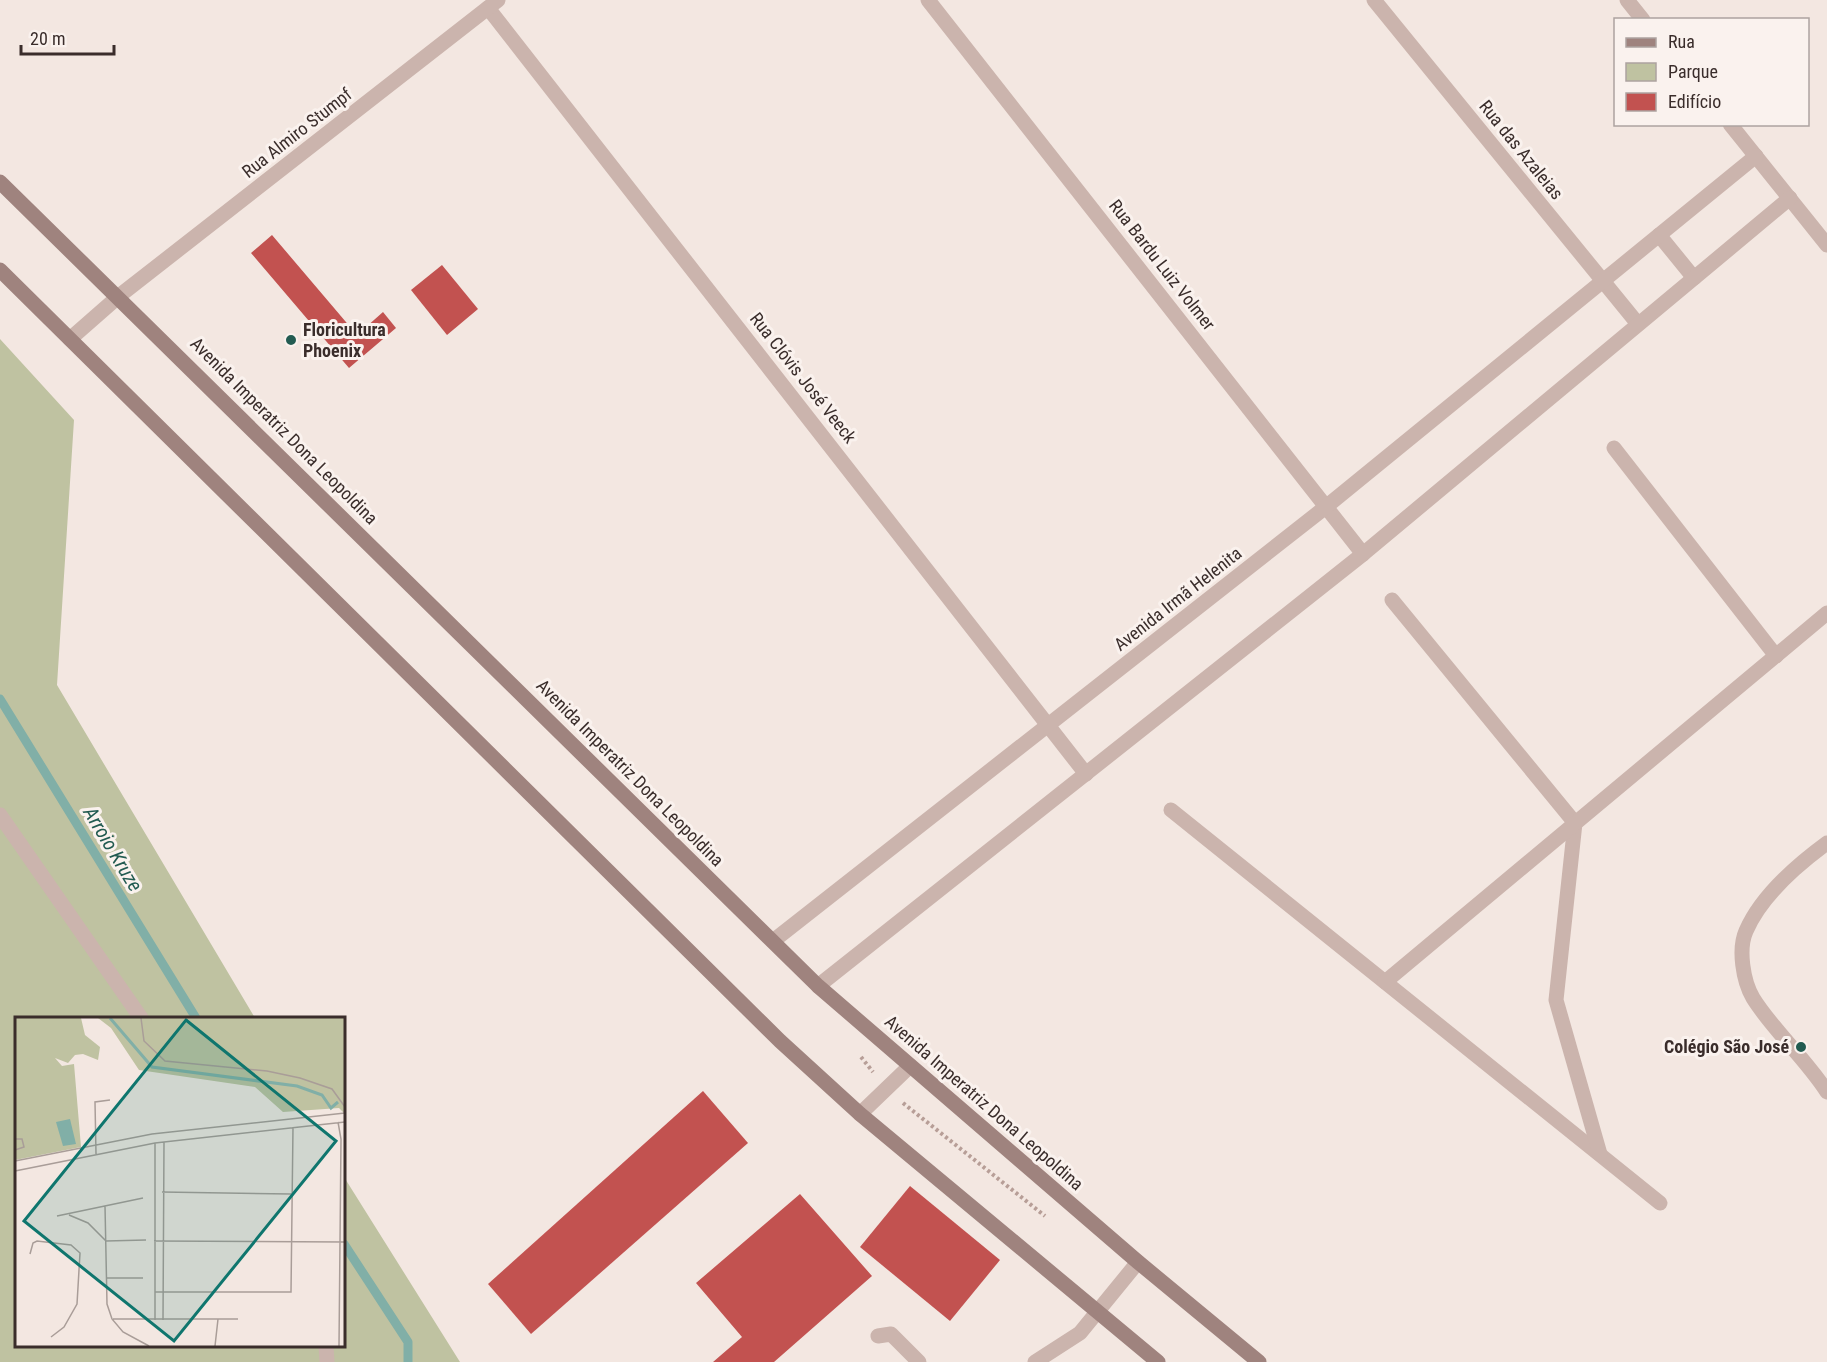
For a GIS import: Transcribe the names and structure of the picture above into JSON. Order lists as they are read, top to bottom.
{
  "streets": {
    "main road": ["Avenida Imperatriz Dona Leopoldina"],
    "street": [
      "Rua Almiro Stumpf",
      "Rua das Azaleias",
      "Rua Bardu Luiz Volmer",
      "Rua Clóvis José Veeck",
      "Avenida Irmã Helenita"
    ]
  },
  "crossings": [
    ["Rua Almiro Stumpf", "Rua Clóvis José Veeck"],
    ["Rua Almiro Stumpf", "Avenida Imperatriz Dona Leopoldina"],
    ["Rua das Azaleias", "Avenida Irmã Helenita"],
    ["Rua Bardu Luiz Volmer", "Avenida Irmã Helenita"],
    ["Rua Clóvis José Veeck", "Avenida Irmã Helenita"],
    ["Avenida Imperatriz Dona Leopoldina", "Avenida Irmã Helenita"]
  ],
  "water": ["Arroio Kruze"],
  "places": ["Floricultura Phoenix", "Colégio São José"],
  "legend": ["Rua", "Parque", "Edifício"],
  "scale_bar": "20 m"
}
